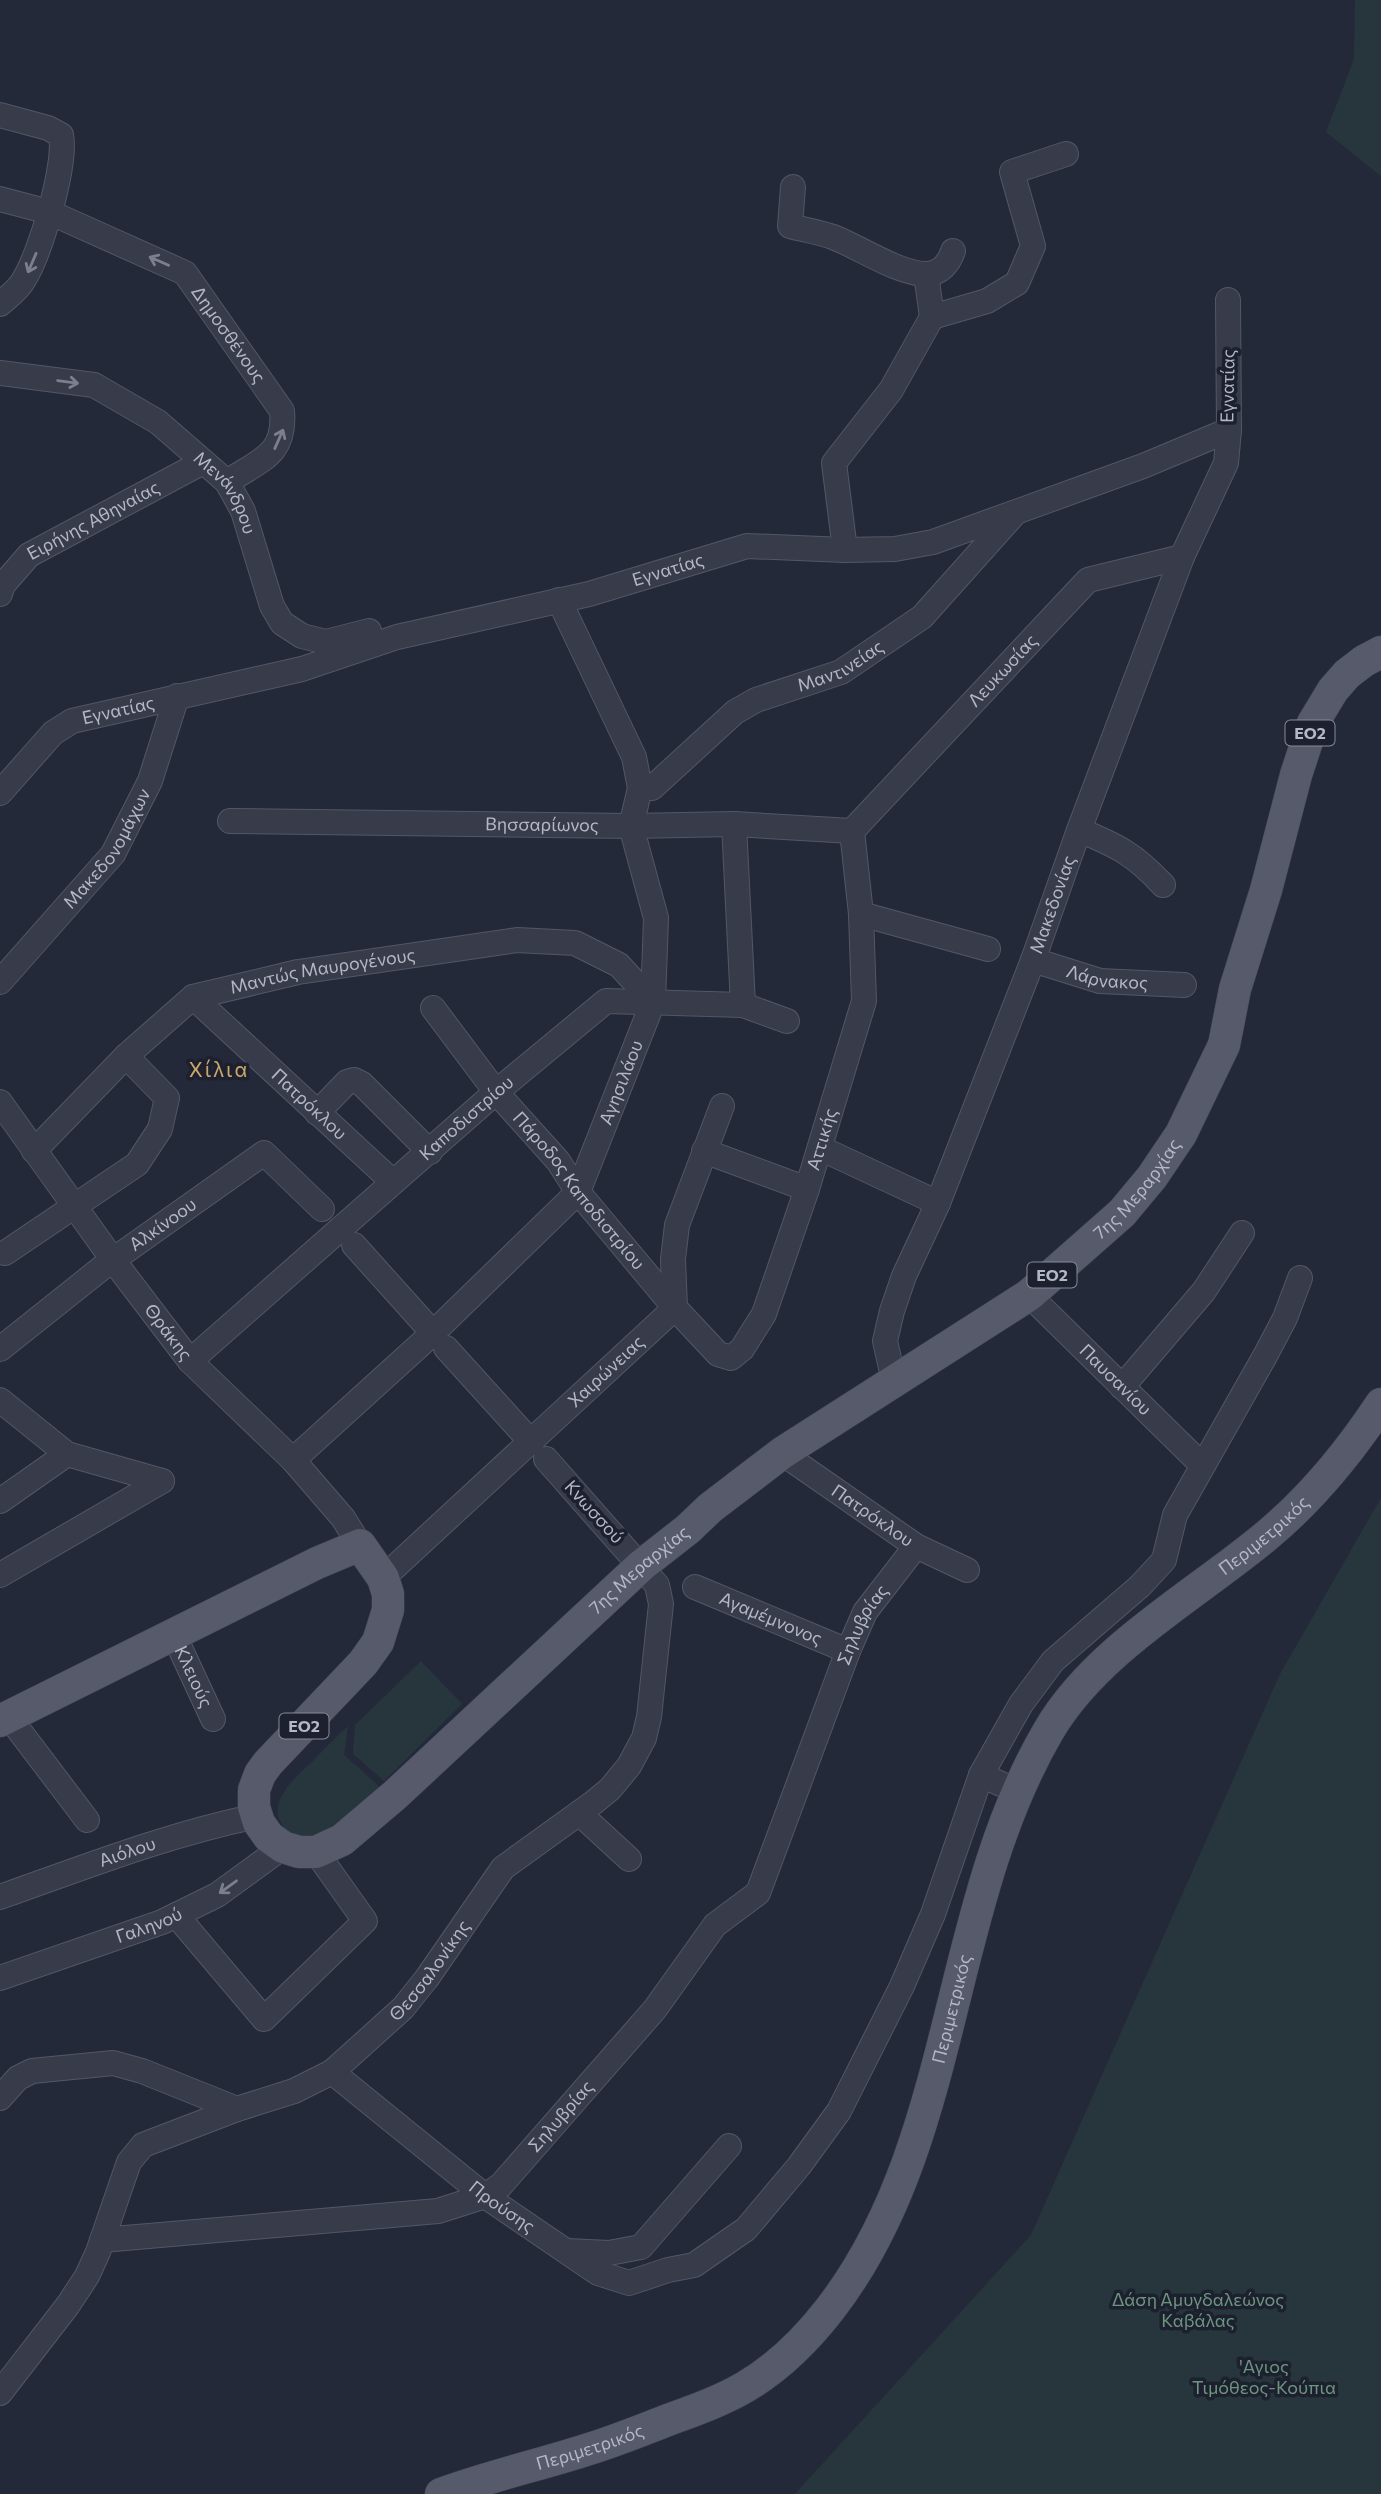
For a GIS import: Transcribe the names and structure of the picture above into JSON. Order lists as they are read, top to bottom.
{
  "streets": {
    "main road": ["ΕΟ2", "7ης Μεραρχίας", "Περιμετρικός"],
    "street": [
      "Δημοσθένους",
      "Εγνατίας",
      "Μενάνδρου",
      "Ειρήνης Αθηναίας",
      "Μαντινείας",
      "Λευκωσίας",
      "Βησσαρίωνος",
      "Μακεδονομάχων",
      "Μακεδονίας",
      "Μαντώς Μαυρογένους",
      "Λάρνακος",
      "Αγησιλάου",
      "Πατρόκλου",
      "Καποδιστρίου",
      "Αττικής",
      "Πάροδος Καποδιστρίου",
      "Αλκίνοου",
      "Θράκης",
      "Χαιρώνειας",
      "Παυσανίου",
      "Κνωσσού",
      "Αγαμέμνονος",
      "Σηλυβρίας",
      "Κλειούς",
      "Αιόλου",
      "Γαληνού",
      "Θεσσαλονίκης",
      "Προύσης"
    ]
  },
  "crossings": [
    ["Δημοσθένους", "Μενάνδρου"],
    ["Εγνατίας", "Μενάνδρου"],
    ["Εγνατίας", "Μαντινείας"],
    ["Εγνατίας", "Μακεδονομάχων"],
    ["Εγνατίας", "Μακεδονίας"],
    ["Εγνατίας", "Αγησιλάου"],
    ["Μενάνδρου", "Ειρήνης Αθηναίας"],
    ["Μαντινείας", "Αγησιλάου"],
    ["Λευκωσίας", "Βησσαρίωνος"],
    ["Λευκωσίας", "Μακεδονίας"],
    ["Λευκωσίας", "Αττικής"],
    ["ΕΟ2", "Θράκης"],
    ["ΕΟ2", "Χαιρώνειας"],
    ["ΕΟ2", "Αιόλου"],
    ["Βησσαρίωνος", "Αγησιλάου"],
    ["Βησσαρίωνος", "Αττικής"],
    ["Μακεδονίας", "Λάρνακος"],
    ["Μακεδονίας", "7ης Μεραρχίας"],
    ["Μαντώς Μαυρογένους", "Αγησιλάου"],
    ["Μαντώς Μαυρογένους", "Πατρόκλου"],
    ["Μαντώς Μαυρογένους", "Καποδιστρίου"],
    ["Μαντώς Μαυρογένους", "Θράκης"],
    ["Αγησιλάου", "Καποδιστρίου"],
    ["Αγησιλάου", "Πάροδος Καποδιστρίου"],
    ["Αγησιλάου", "Θράκης"],
    ["Αγησιλάου", "Κνωσσού"],
    ["Πατρόκλου", "Καποδιστρίου"],
    ["Πατρόκλου", "7ης Μεραρχίας"],
    ["Πατρόκλου", "Σηλυβρίας"],
    ["Καποδιστρίου", "Πάροδος Καποδιστρίου"],
    ["Καποδιστρίου", "Θράκης"],
    ["Αττικής", "Πάροδος Καποδιστρίου"],
    ["Αττικής", "Χαιρώνειας"],
    ["7ης Μεραρχίας", "Παυσανίου"],
    ["7ης Μεραρχίας", "Κνωσσού"],
    ["7ης Μεραρχίας", "Θεσσαλονίκης"],
    ["Πάροδος Καποδιστρίου", "Χαιρώνειας"],
    ["Αλκίνοου", "Θράκης"],
    ["Χαιρώνειας", "Κνωσσού"],
    ["Παυσανίου", "Προύσης"],
    ["Κνωσσού", "Θεσσαλονίκης"],
    ["Αγαμέμνονος", "Σηλυβρίας"],
    ["Σηλυβρίας", "Θεσσαλονίκης"],
    ["Σηλυβρίας", "Προύσης"],
    ["Θεσσαλονίκης", "Προύσης"]
  ],
  "one_way": ["Μενάνδρου", "Γαληνού"],
  "districts": ["Χίλια"],
  "parks": ["Δάση Αμυγδαλεώνος Καβάλας", "'Αγιος Τιμόθεος-Κούπια"]
}
